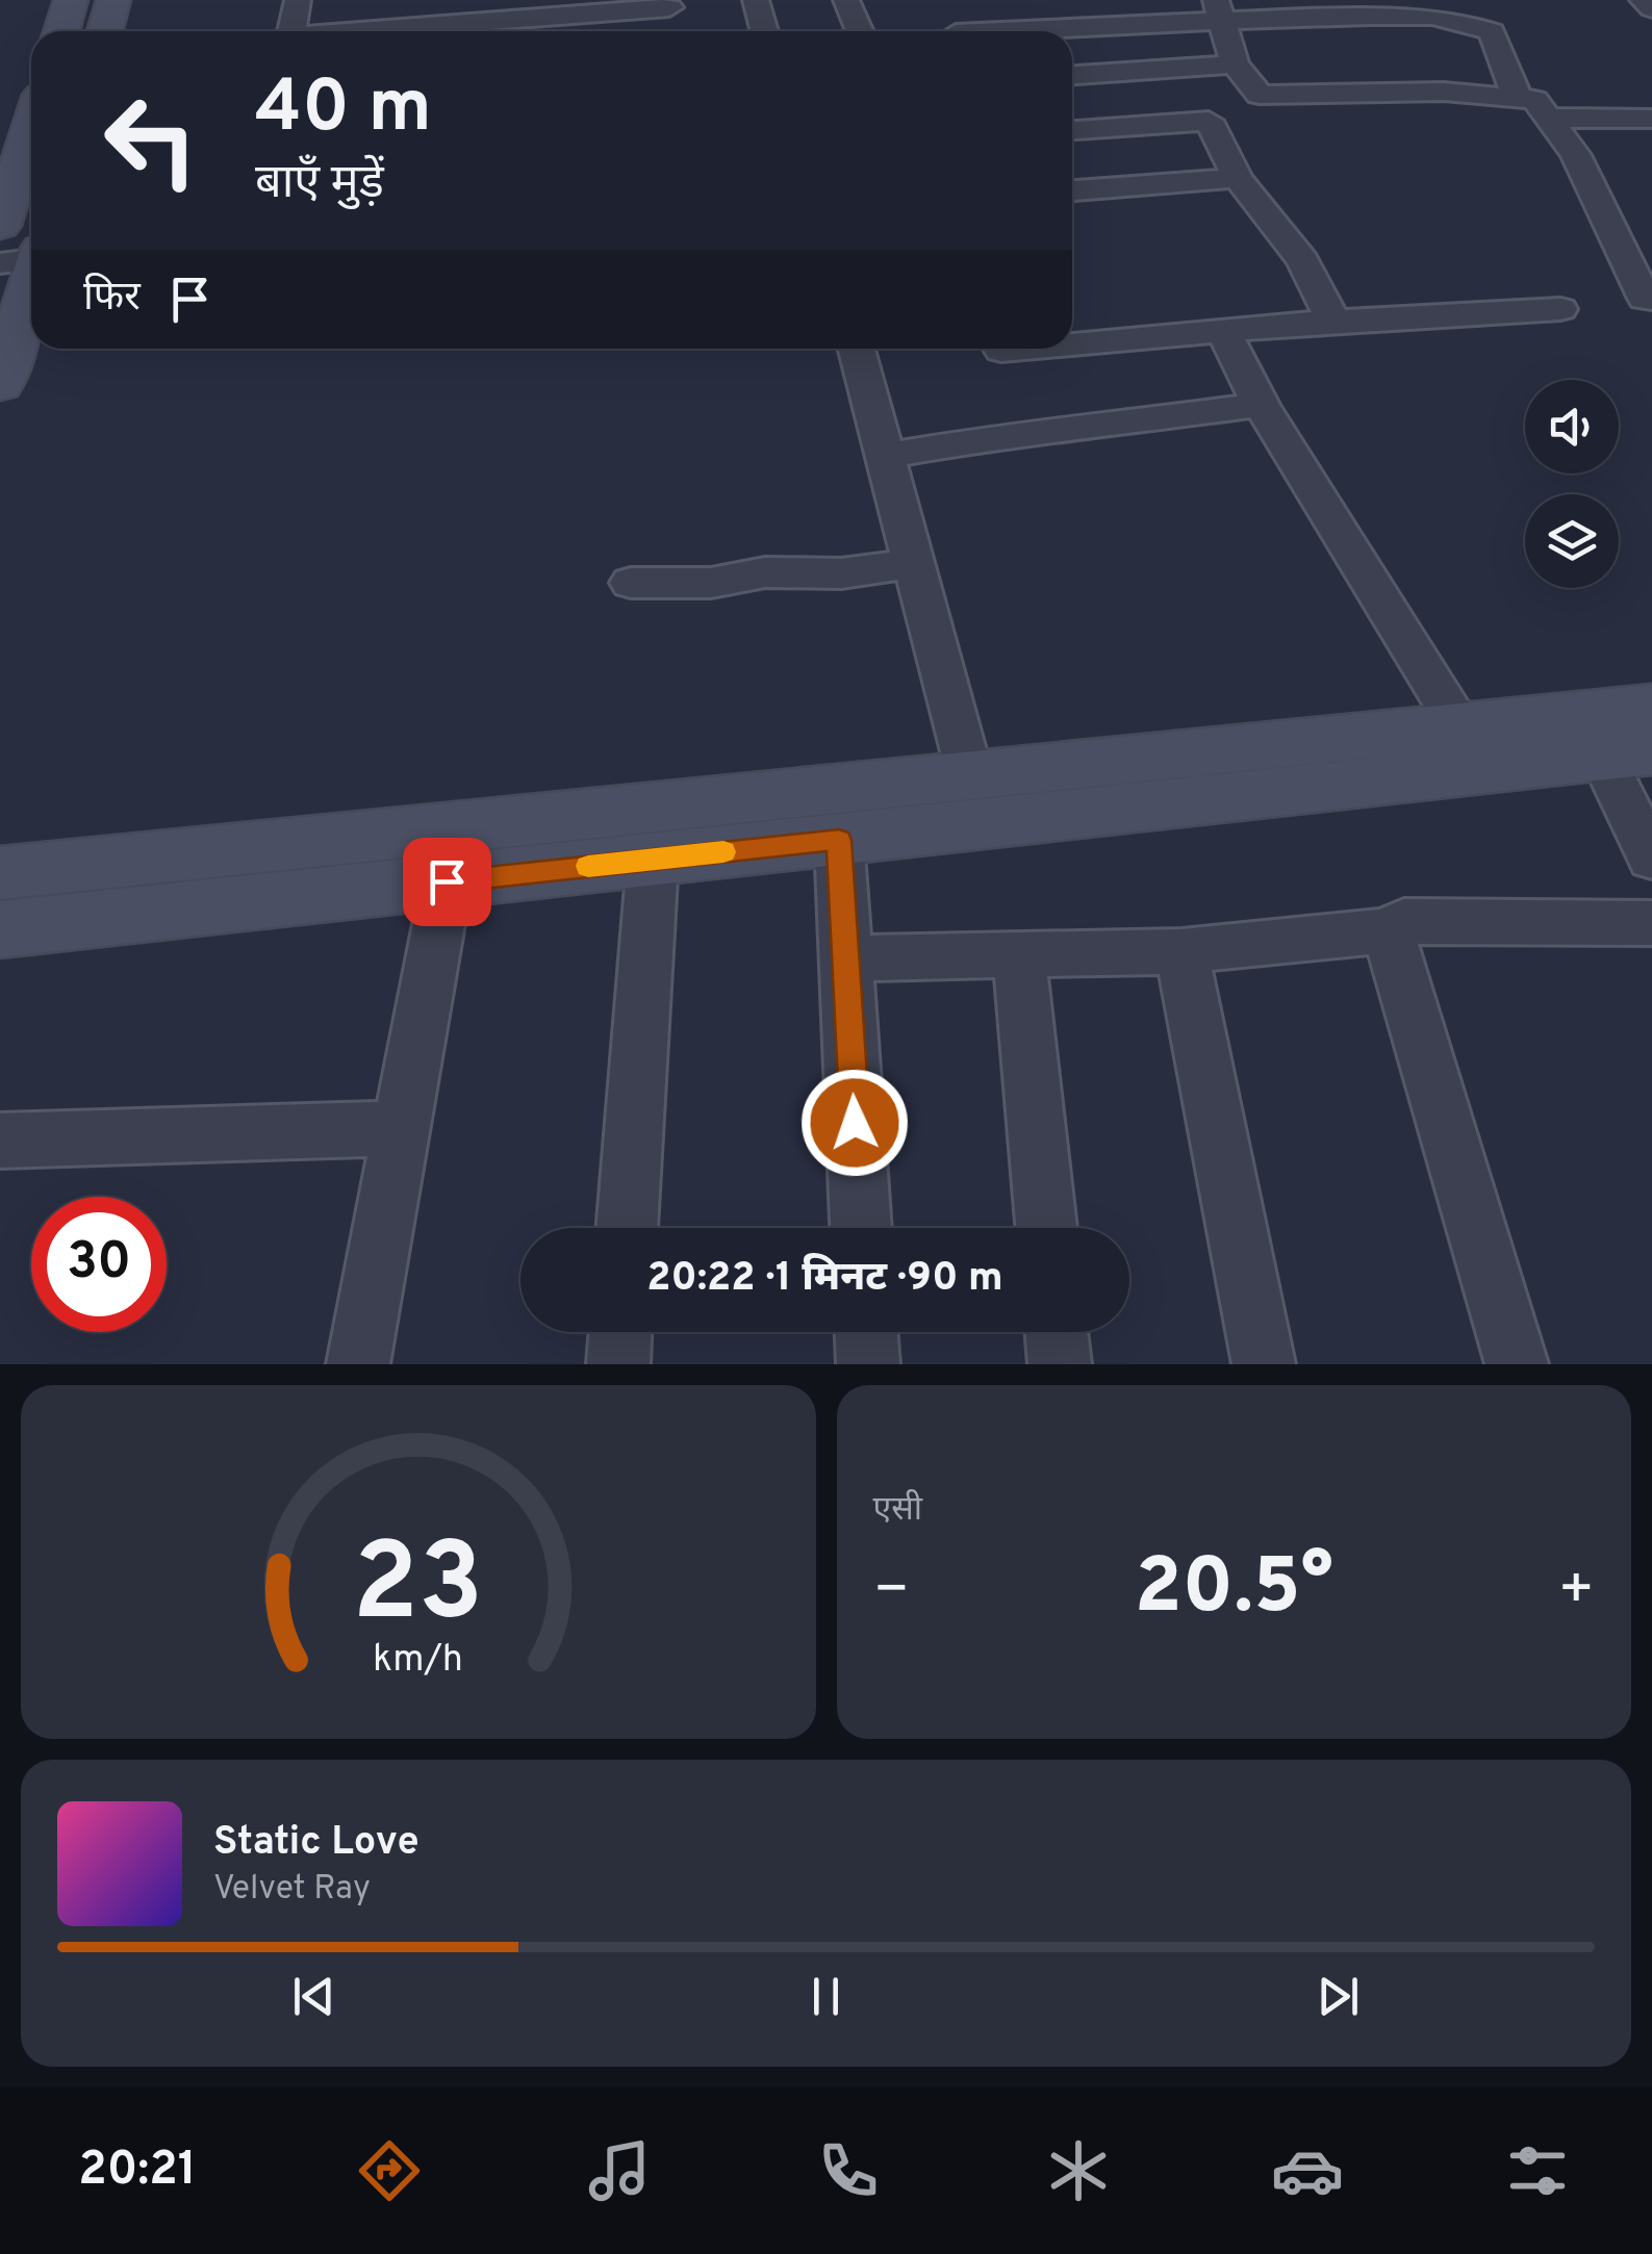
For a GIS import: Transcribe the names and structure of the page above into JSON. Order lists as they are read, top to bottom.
{
  "page": {
    "turn": ["40 m", "बाएँ मुड़ें"],
    "then": "फिर",
    "limit": "30",
    "trip": "20:22 · 1 मिनट · 90 m",
    "tile": "एसी",
    "heat": ["−", "20.5°", "+"],
    "song": ["Static Love", "Velvet Ray"],
    "tabs": "20:21",
    "gauge": ["23", "km/h"]
  }
}
